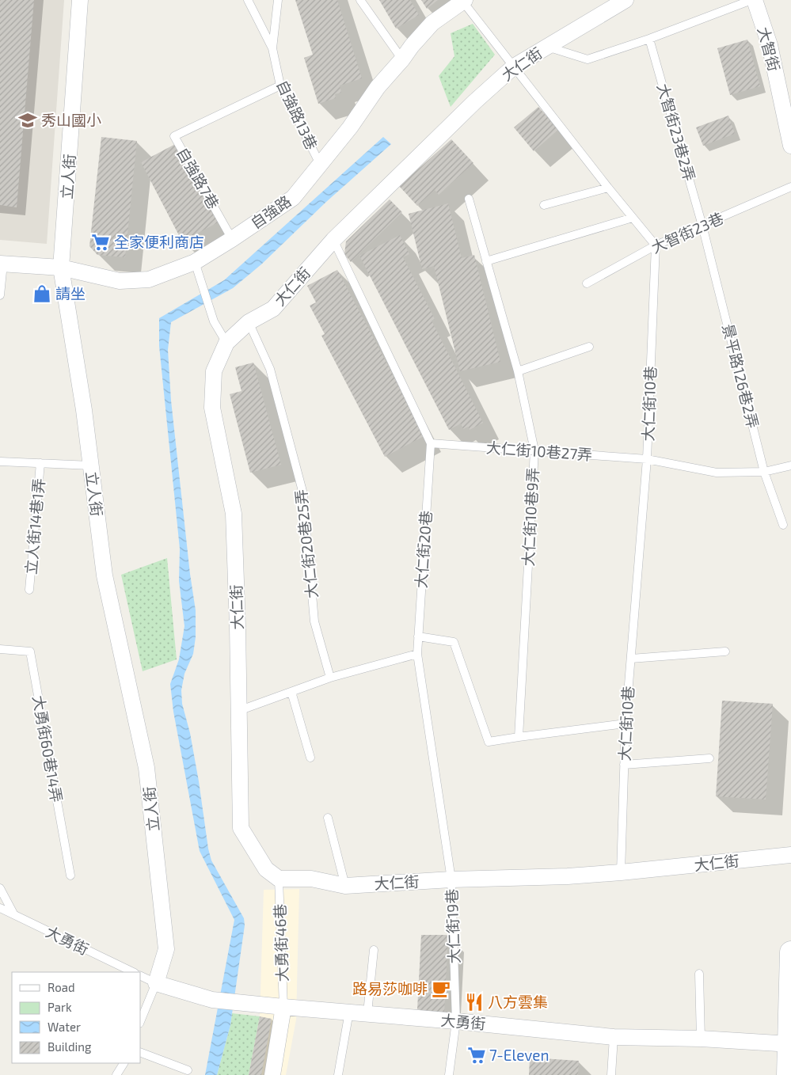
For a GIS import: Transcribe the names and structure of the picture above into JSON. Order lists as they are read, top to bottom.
{
  "streets": {
    "street": [
      "大智街",
      "大仁街",
      "立人街",
      "自強路",
      "大勇街"
    ],
    "lane": [
      "自強路13巷",
      "大智街23巷2弄",
      "自強路7巷",
      "大智街23巷",
      "景平路126巷2弄",
      "大仁街10巷",
      "大仁街10巷27弄",
      "大仁街10巷9弄",
      "立人街14巷1弄",
      "大仁街20巷25弄",
      "大仁街20巷",
      "大勇街60巷14弄",
      "大仁街19巷",
      "大勇街46巷"
    ]
  },
  "crossings": [
    ["大仁街", "大仁街10巷"],
    ["大仁街", "大仁街20巷25弄"],
    ["大仁街", "大仁街20巷"],
    ["大仁街", "大仁街19巷"],
    ["大仁街", "大勇街46巷"],
    ["自強路13巷", "自強路7巷"],
    ["自強路13巷", "自強路"],
    ["大智街23巷2弄", "大智街23巷"],
    ["大智街23巷2弄", "景平路126巷2弄"],
    ["立人街", "自強路"],
    ["立人街", "大勇街"],
    ["自強路7巷", "自強路"],
    ["大智街23巷", "景平路126巷2弄"],
    ["大智街23巷", "大仁街10巷"],
    ["景平路126巷2弄", "大仁街10巷27弄"],
    ["大仁街10巷", "大仁街10巷27弄"],
    ["大仁街10巷27弄", "大仁街10巷9弄"],
    ["大仁街10巷27弄", "大仁街20巷"],
    ["大仁街20巷", "大仁街19巷"],
    ["大仁街19巷", "大勇街"],
    ["大勇街", "大勇街46巷"]
  ],
  "places": {
    "school or university": ["秀山國小"],
    "supermarket": ["全家便利商店", "7-Eleven"],
    "shop": ["請坐"],
    "cafe": ["路易莎咖啡"],
    "restaurant": ["八方雲集"]
  },
  "legend": [
    "Road",
    "Park",
    "Water",
    "Building"
  ]
}
